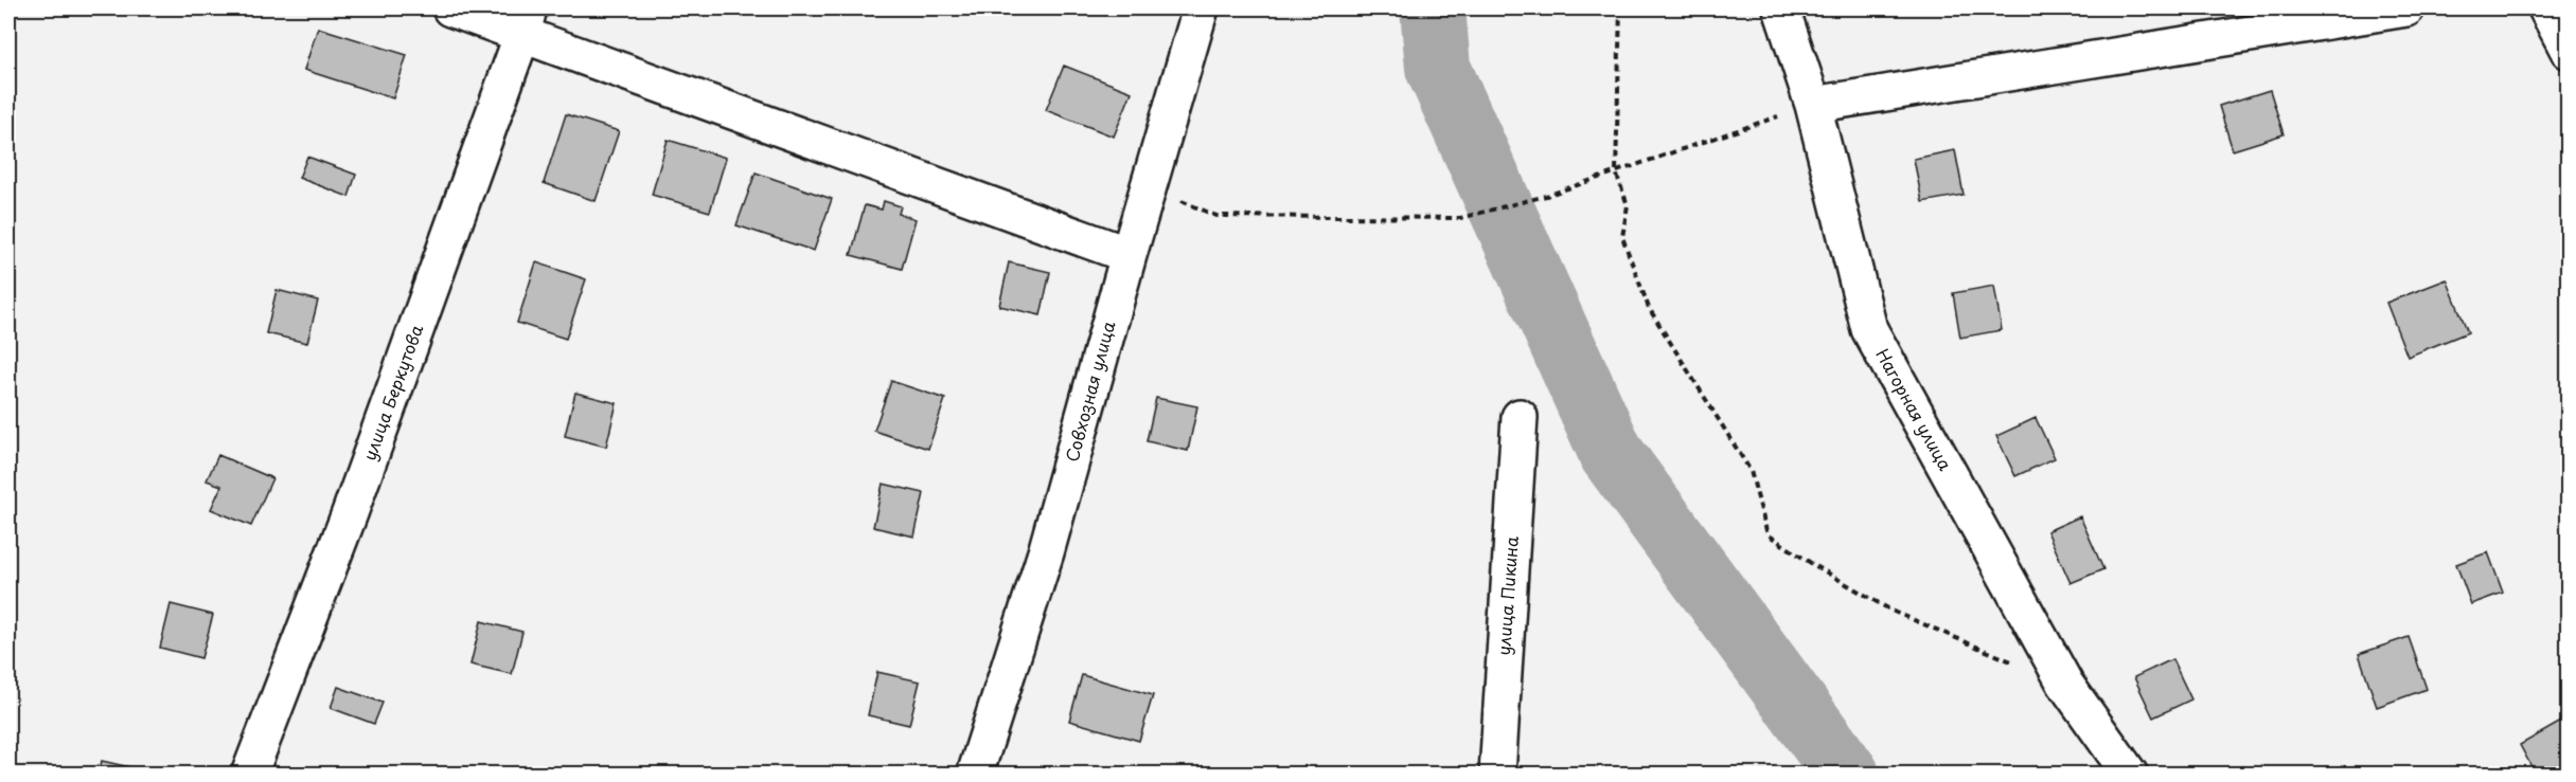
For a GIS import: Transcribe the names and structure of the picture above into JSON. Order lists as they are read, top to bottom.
{
  "streets": {
    "street": [
      "Совхозная улица",
      "улица Беркутова",
      "Нагорная улица",
      "улица Пикина"
    ]
  }
}
